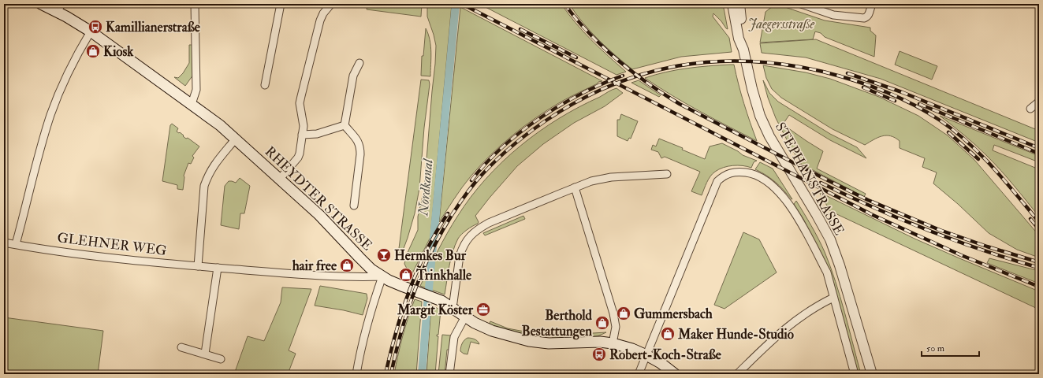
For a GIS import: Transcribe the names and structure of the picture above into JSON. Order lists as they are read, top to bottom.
{
  "streets": {
    "main road": ["RHEYDTER STRASSE"],
    "street": ["STEPHANSTRASSE", "GLEHNER WEG"]
  },
  "crossings": [
    ["RHEYDTER STRASSE", "GLEHNER WEG"]
  ],
  "water": ["Nordkanal"],
  "parks": ["Jaegersstraße"],
  "places": {
    "bus stop": ["Kamillianerstraße", "Robert-Koch-Straße"],
    "shop": [
      "Kiosk",
      "hair free",
      "Trinkhalle",
      "Gummersbach",
      "Berthold Bestattungen",
      "Maker Hunde-Studio"
    ],
    "bar": ["Hermkes Bur"],
    "office": ["Margit Köster"]
  },
  "scale_bar": "50 m"
}
